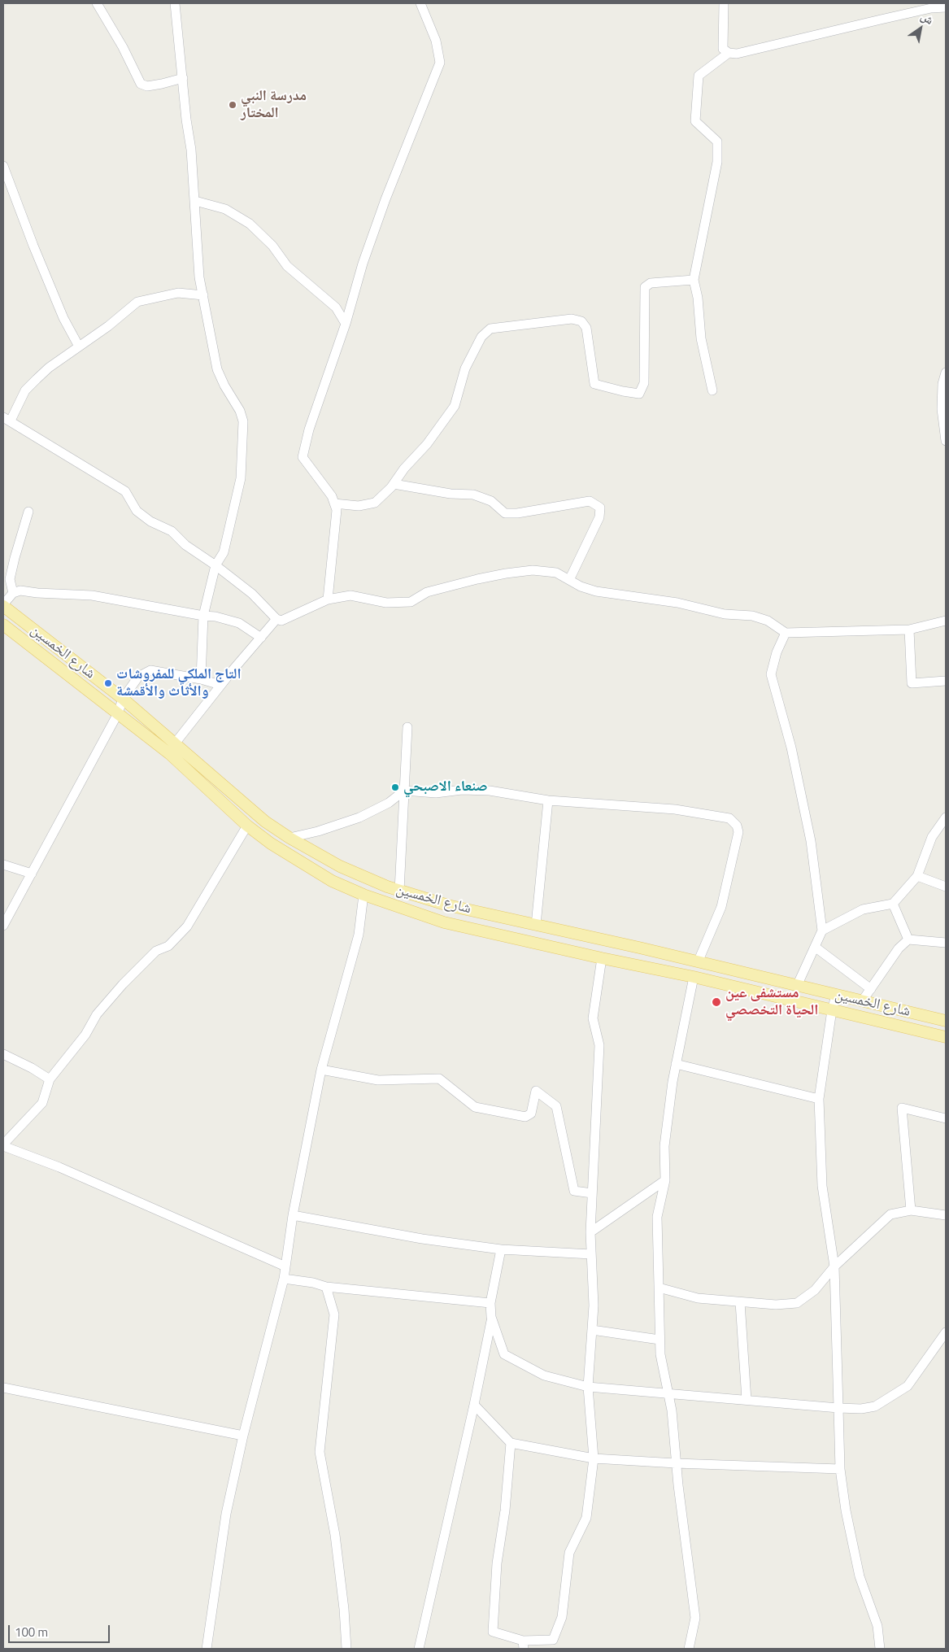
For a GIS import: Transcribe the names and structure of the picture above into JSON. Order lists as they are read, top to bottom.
{
  "streets": {
    "main road": ["شارع الخمسين"]
  },
  "places": [
    "مدرسة النبي المختار",
    "التاج الملكي للمفروشات والأثاث والأقمشة",
    "صنعاء الاصبحي",
    "مستشفى عين الحياة التخصصي"
  ],
  "scale_bar": "100 m",
  "north": "top right"
}
